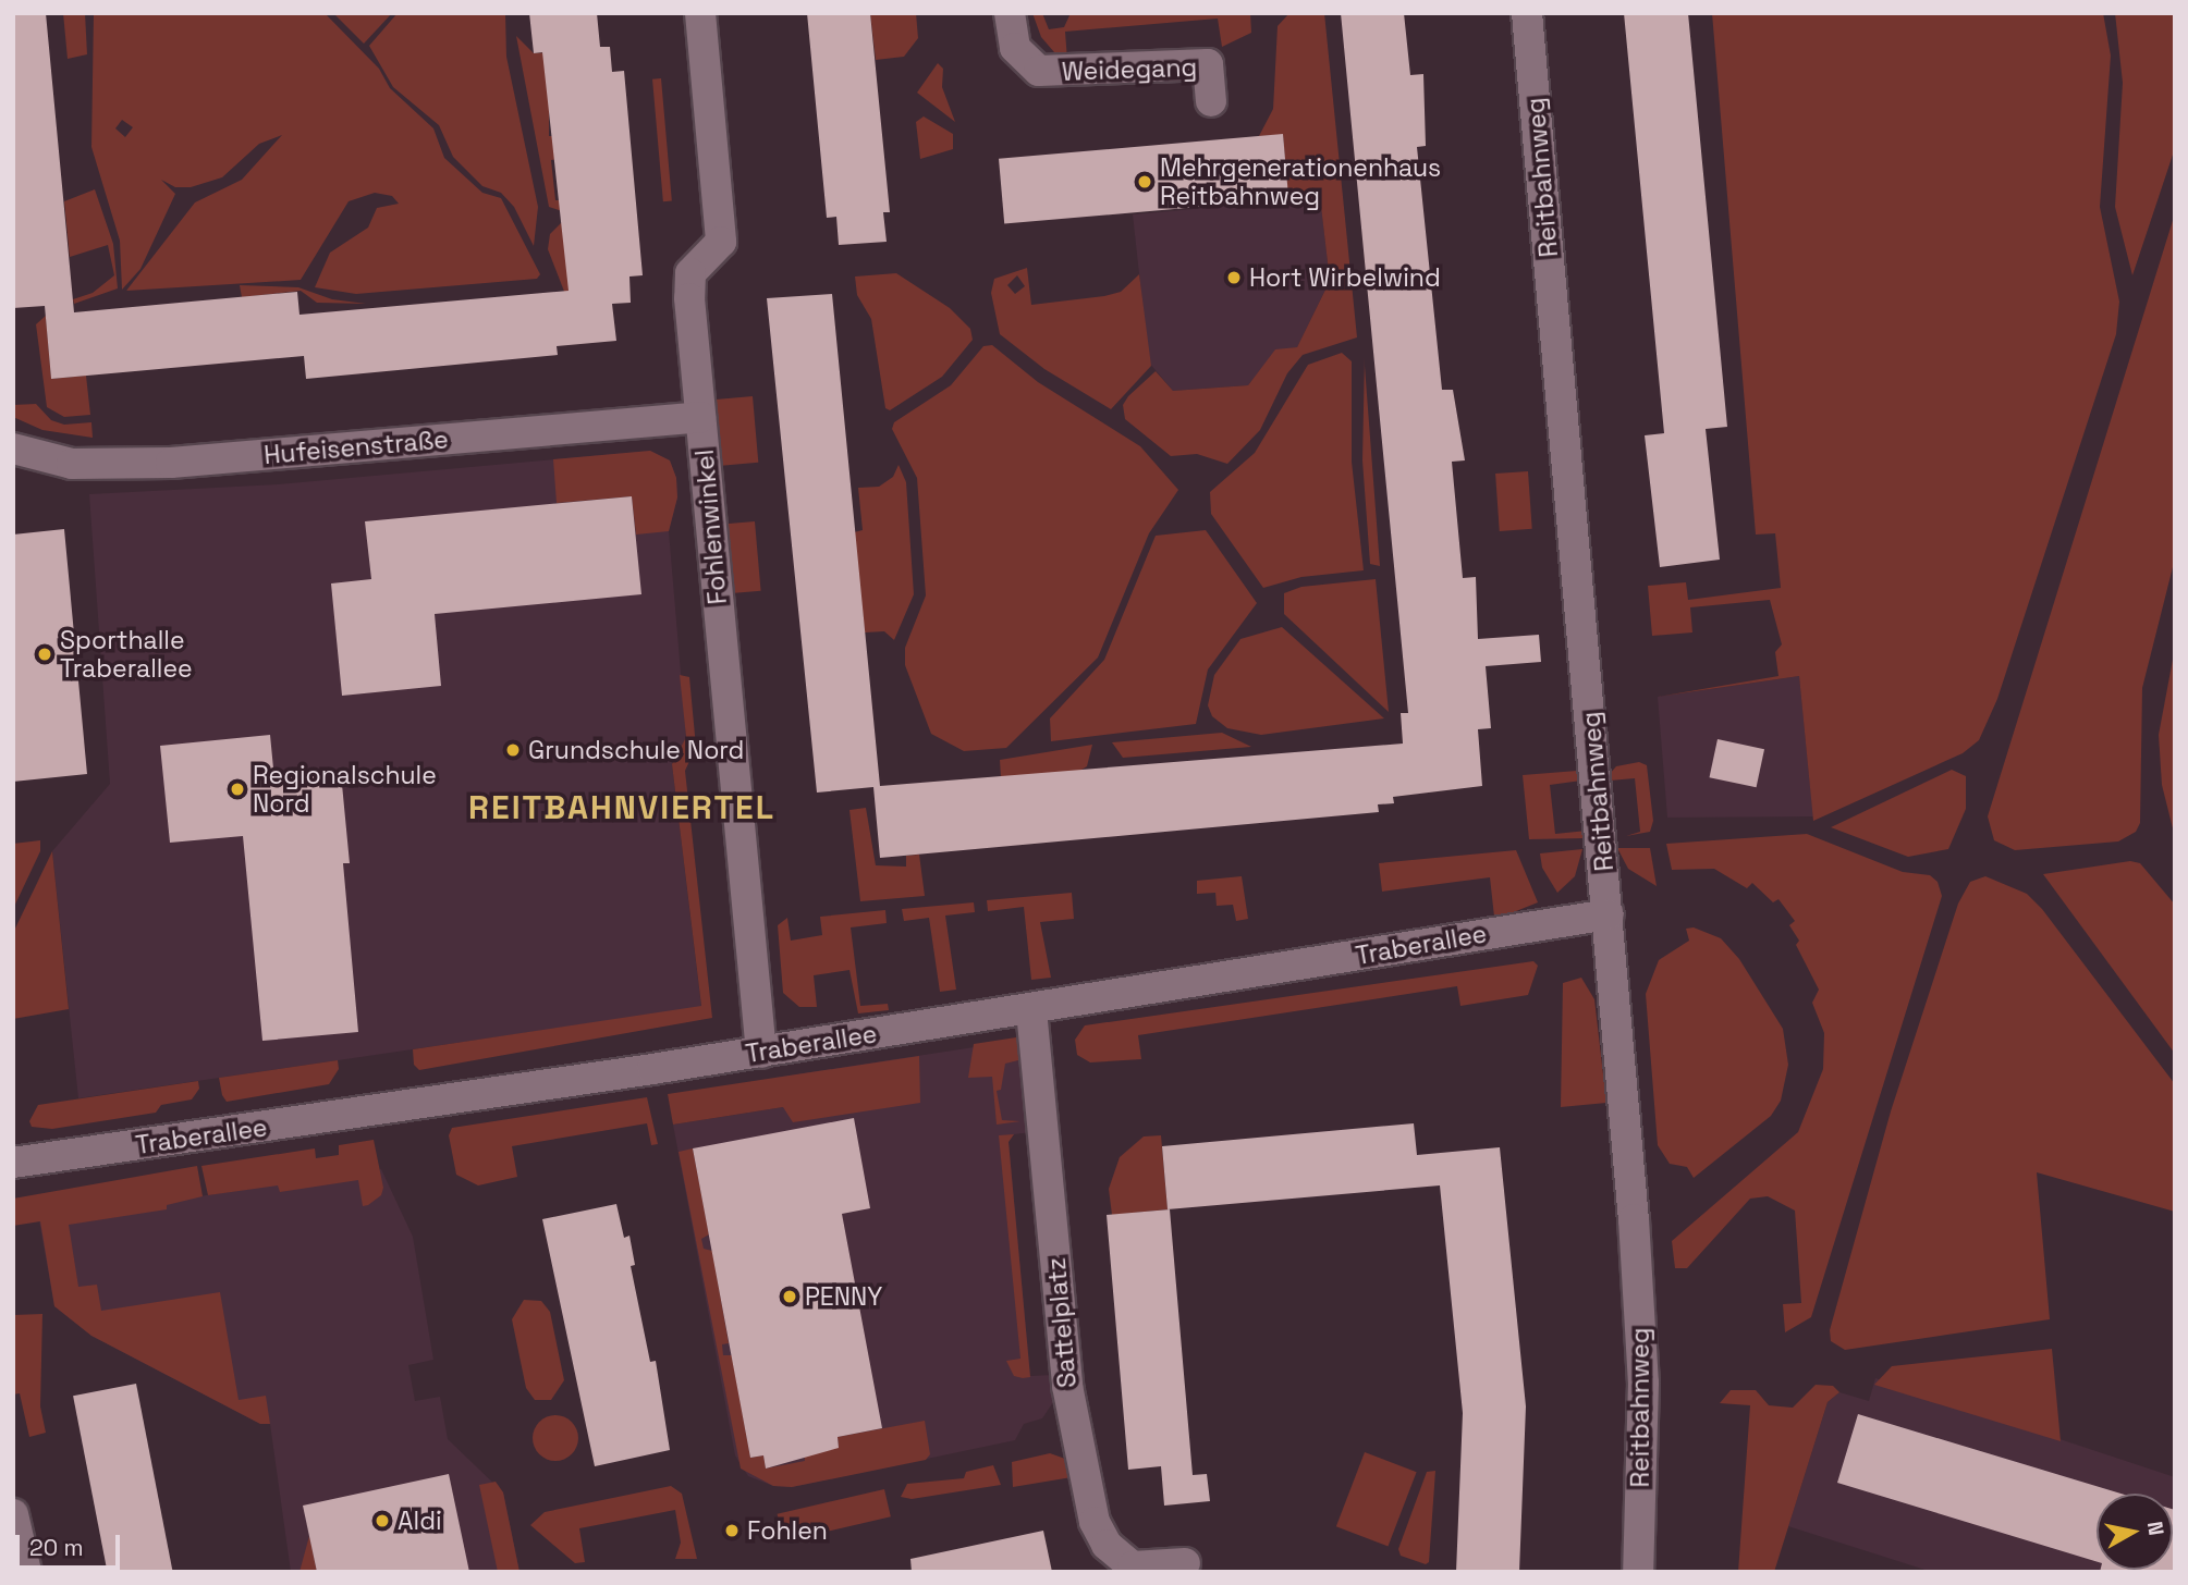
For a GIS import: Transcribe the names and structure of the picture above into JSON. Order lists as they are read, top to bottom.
{
  "streets": {
    "street": [
      "Weidegang",
      "Reitbahnweg",
      "Hufeisenstraße",
      "Fohlenwinkel",
      "Traberallee",
      "Sattelplatz"
    ]
  },
  "crossings": [
    ["Reitbahnweg", "Traberallee"],
    ["Hufeisenstraße", "Fohlenwinkel"],
    ["Fohlenwinkel", "Traberallee"],
    ["Traberallee", "Sattelplatz"]
  ],
  "districts": ["REITBAHNVIERTEL"],
  "places": [
    "Mehrgenerationenhaus Reitbahnweg",
    "Hort Wirbelwind",
    "Sporthalle Traberallee",
    "Grundschule Nord",
    "Regionalschule Nord",
    "PENNY",
    "Aldi",
    "Fohlen"
  ],
  "scale_bar": "20 m",
  "north": "right"
}
